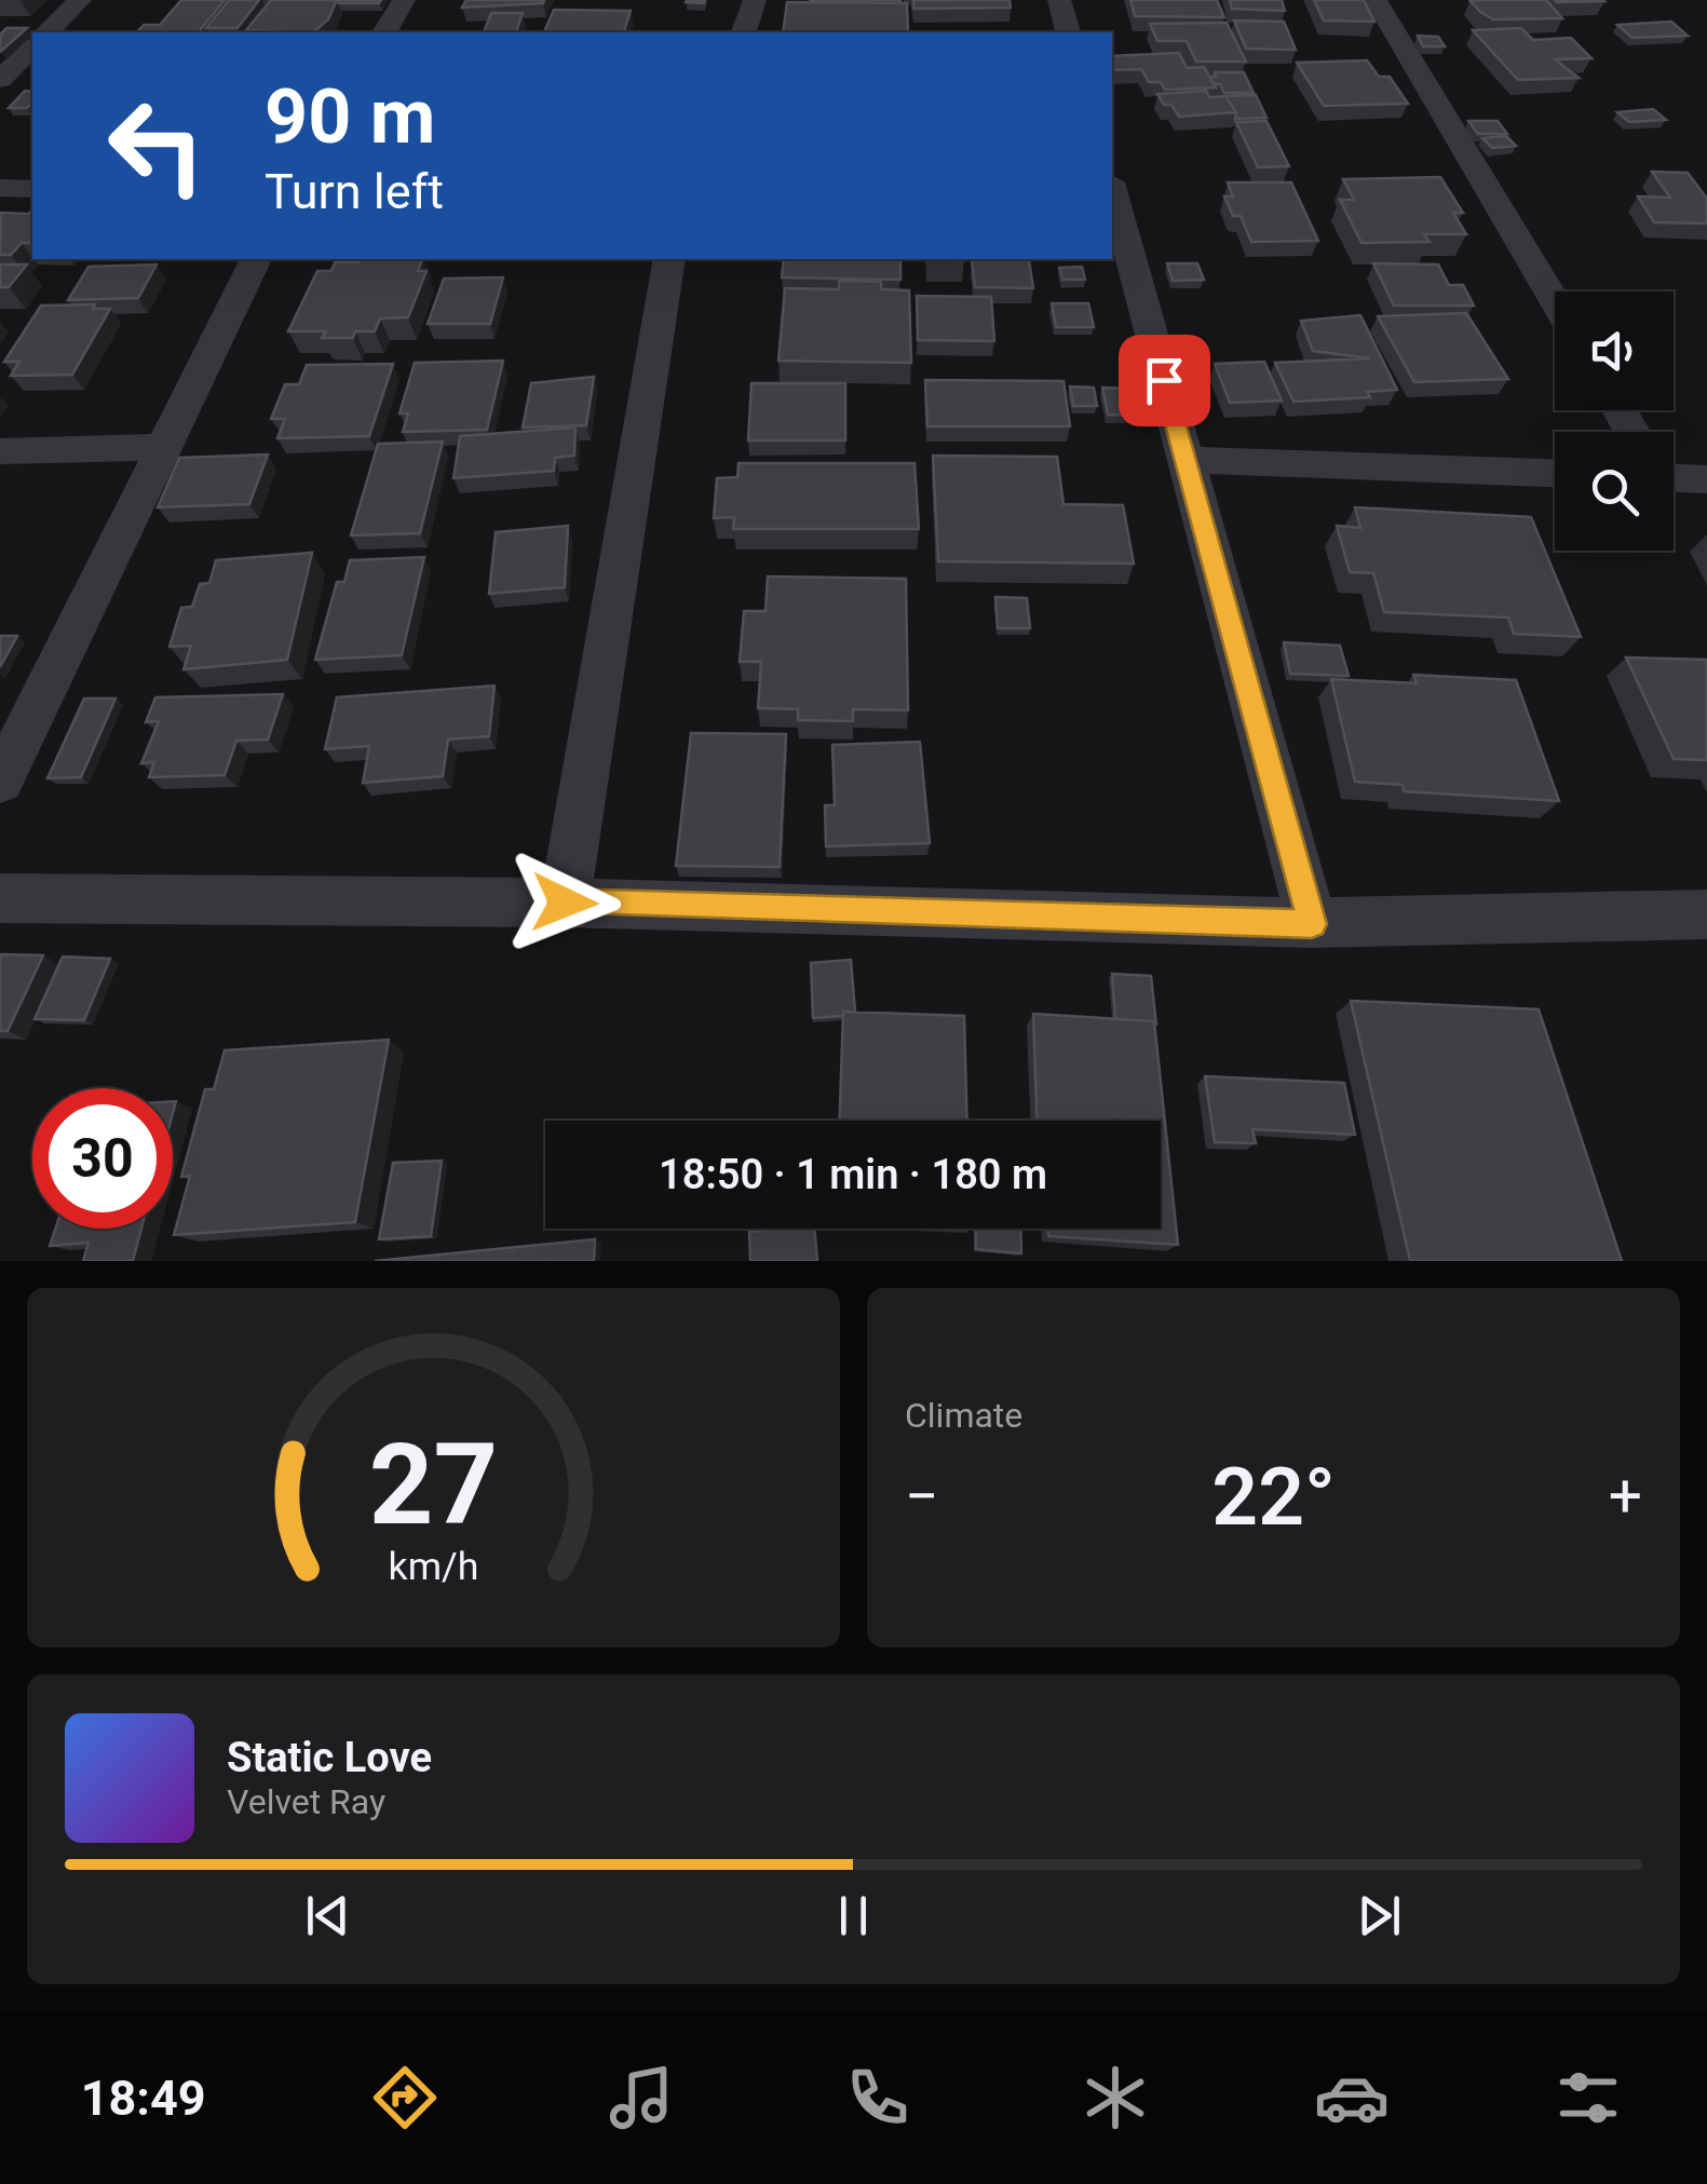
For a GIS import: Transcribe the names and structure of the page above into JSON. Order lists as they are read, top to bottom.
{
  "page": {
    "turn": ["90 m", "Turn left"],
    "limit": "30",
    "trip": "18:50 · 1 min · 180 m",
    "tile": "Climate",
    "heat": ["−", "22°", "+"],
    "song": ["Static Love", "Velvet Ray"],
    "tabs": "18:49",
    "gauge": ["27", "km/h"]
  }
}
